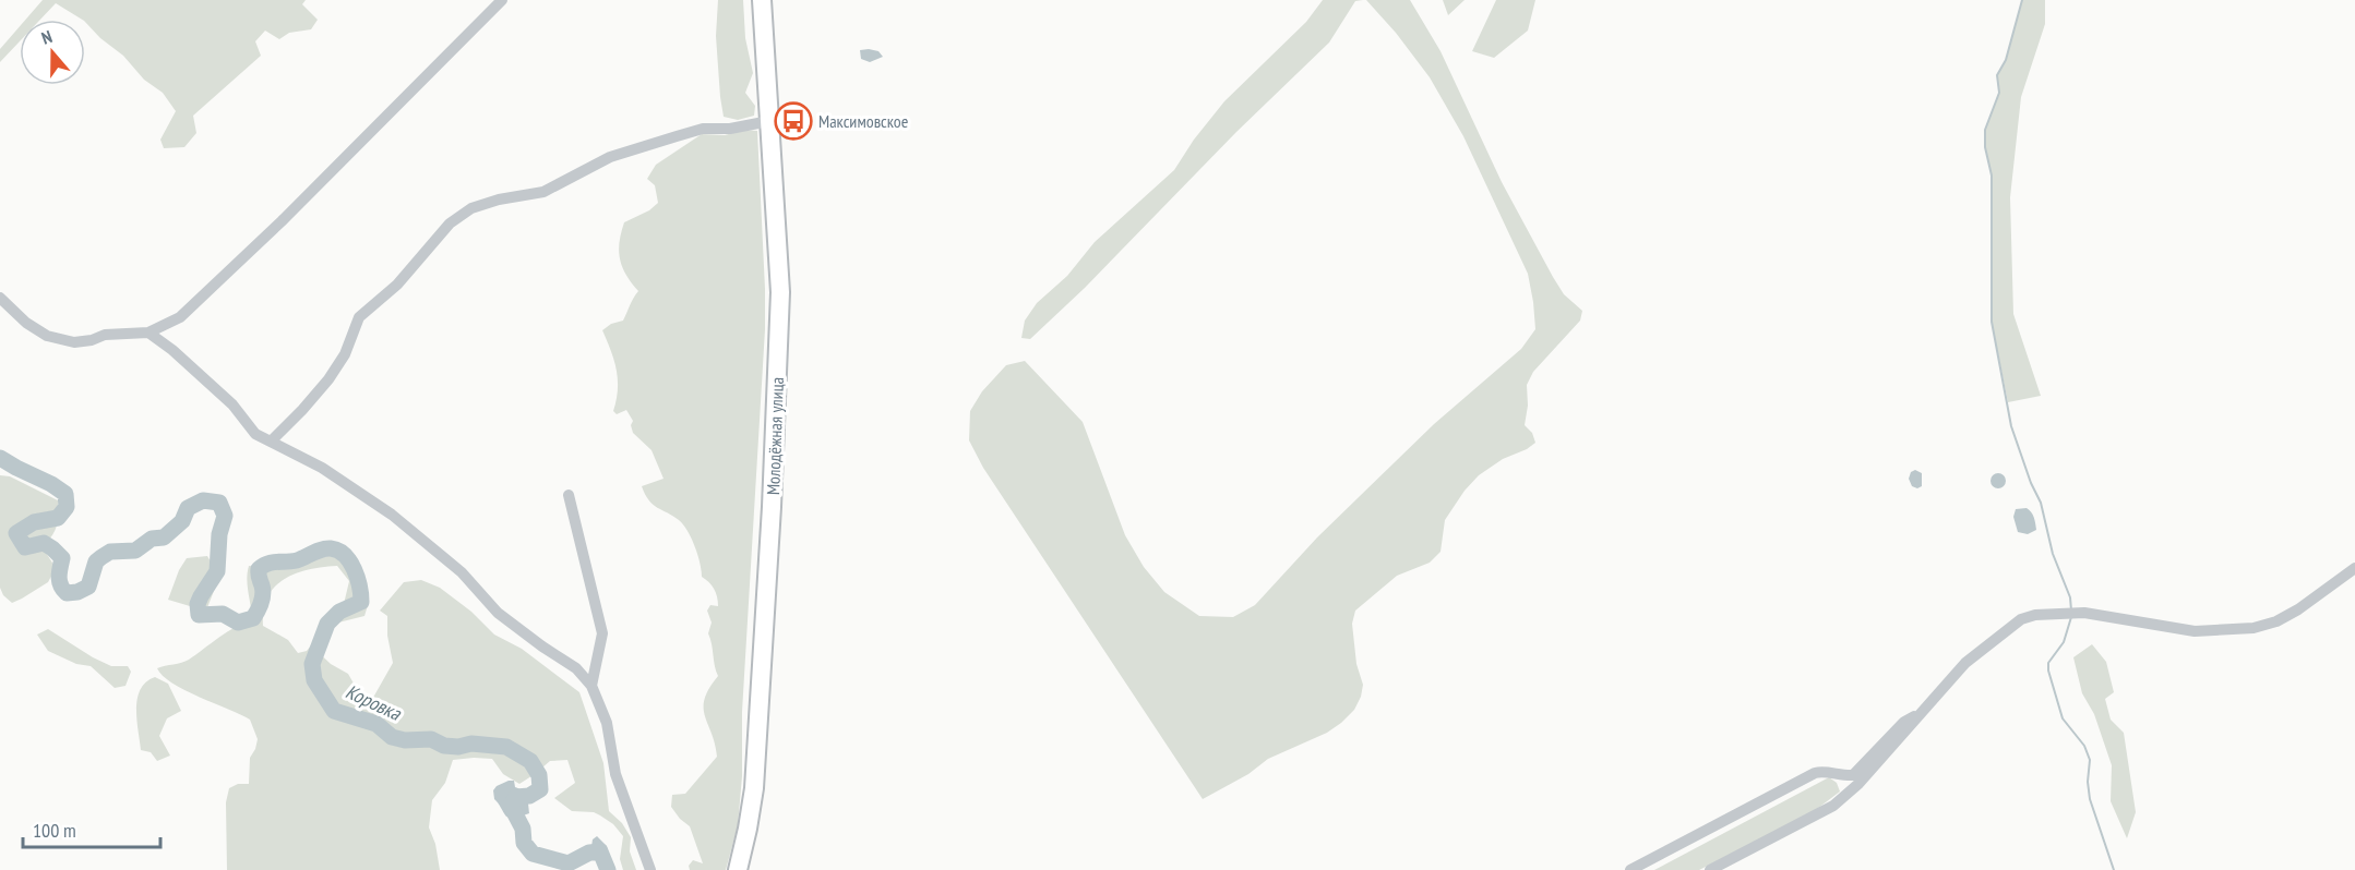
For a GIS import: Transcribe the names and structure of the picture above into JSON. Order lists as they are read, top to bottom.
{
  "streets": {
    "main road": ["Молодёжная улица"]
  },
  "water": ["Коровка"],
  "places": {
    "bus stop": ["Максимовское"]
  },
  "scale_bar": "100 m",
  "north": "top"
}
